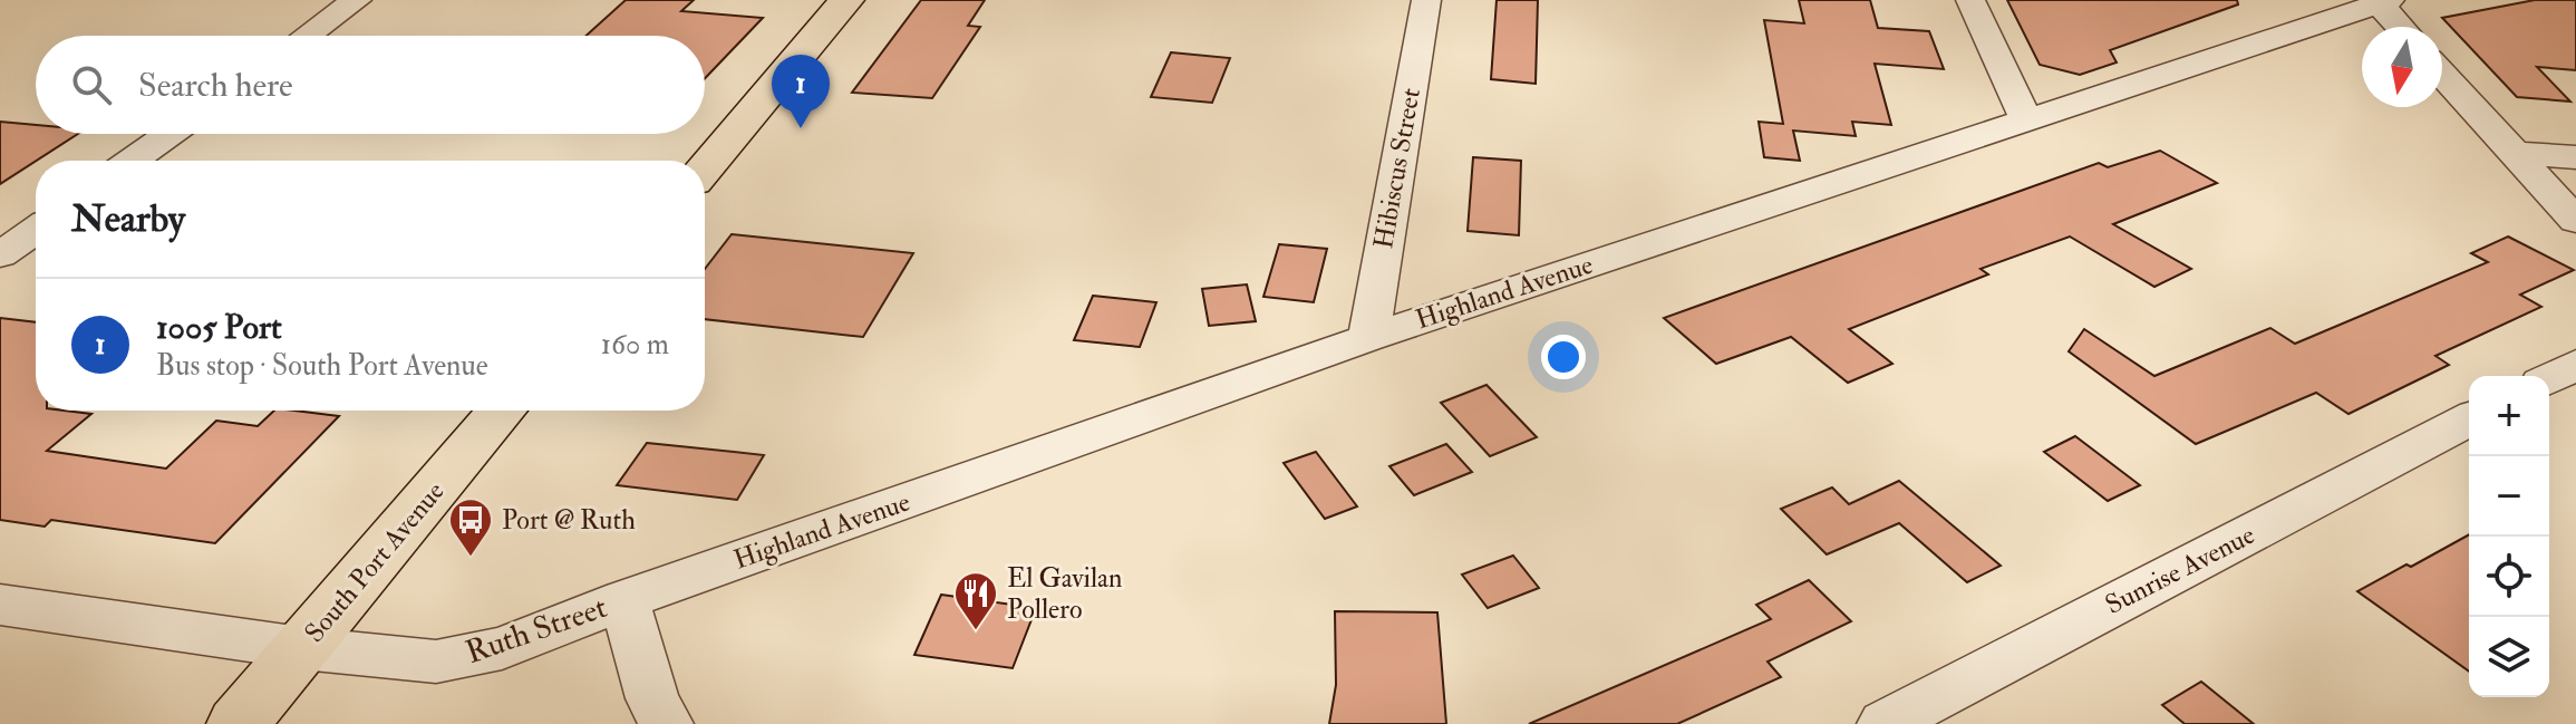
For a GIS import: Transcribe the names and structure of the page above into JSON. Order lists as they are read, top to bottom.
{
  "streets": {
    "main road": ["South Port Avenue"],
    "street": [
      "Hibiscus Street",
      "Highland Avenue",
      "Sunrise Avenue",
      "Ruth Street"
    ]
  },
  "crossings": [
    ["Hibiscus Street", "Highland Avenue"],
    ["Highland Avenue", "Ruth Street"],
    ["South Port Avenue", "Ruth Street"]
  ],
  "places": {
    "bus stop": ["Port @ Ruth"],
    "restaurant": ["El Gavilan Pollero"]
  },
  "north": "bottom",
  "page": {
    "search": "Search here",
    "pins": "1",
    "heading": "Nearby",
    "list": [
      {
        "mark": "1",
        "name": "1005 Port",
        "note": "Bus stop · South Port Avenue",
        "value": "160 m"
      }
    ],
    "map_buttons": ["+", "−"]
  }
}
